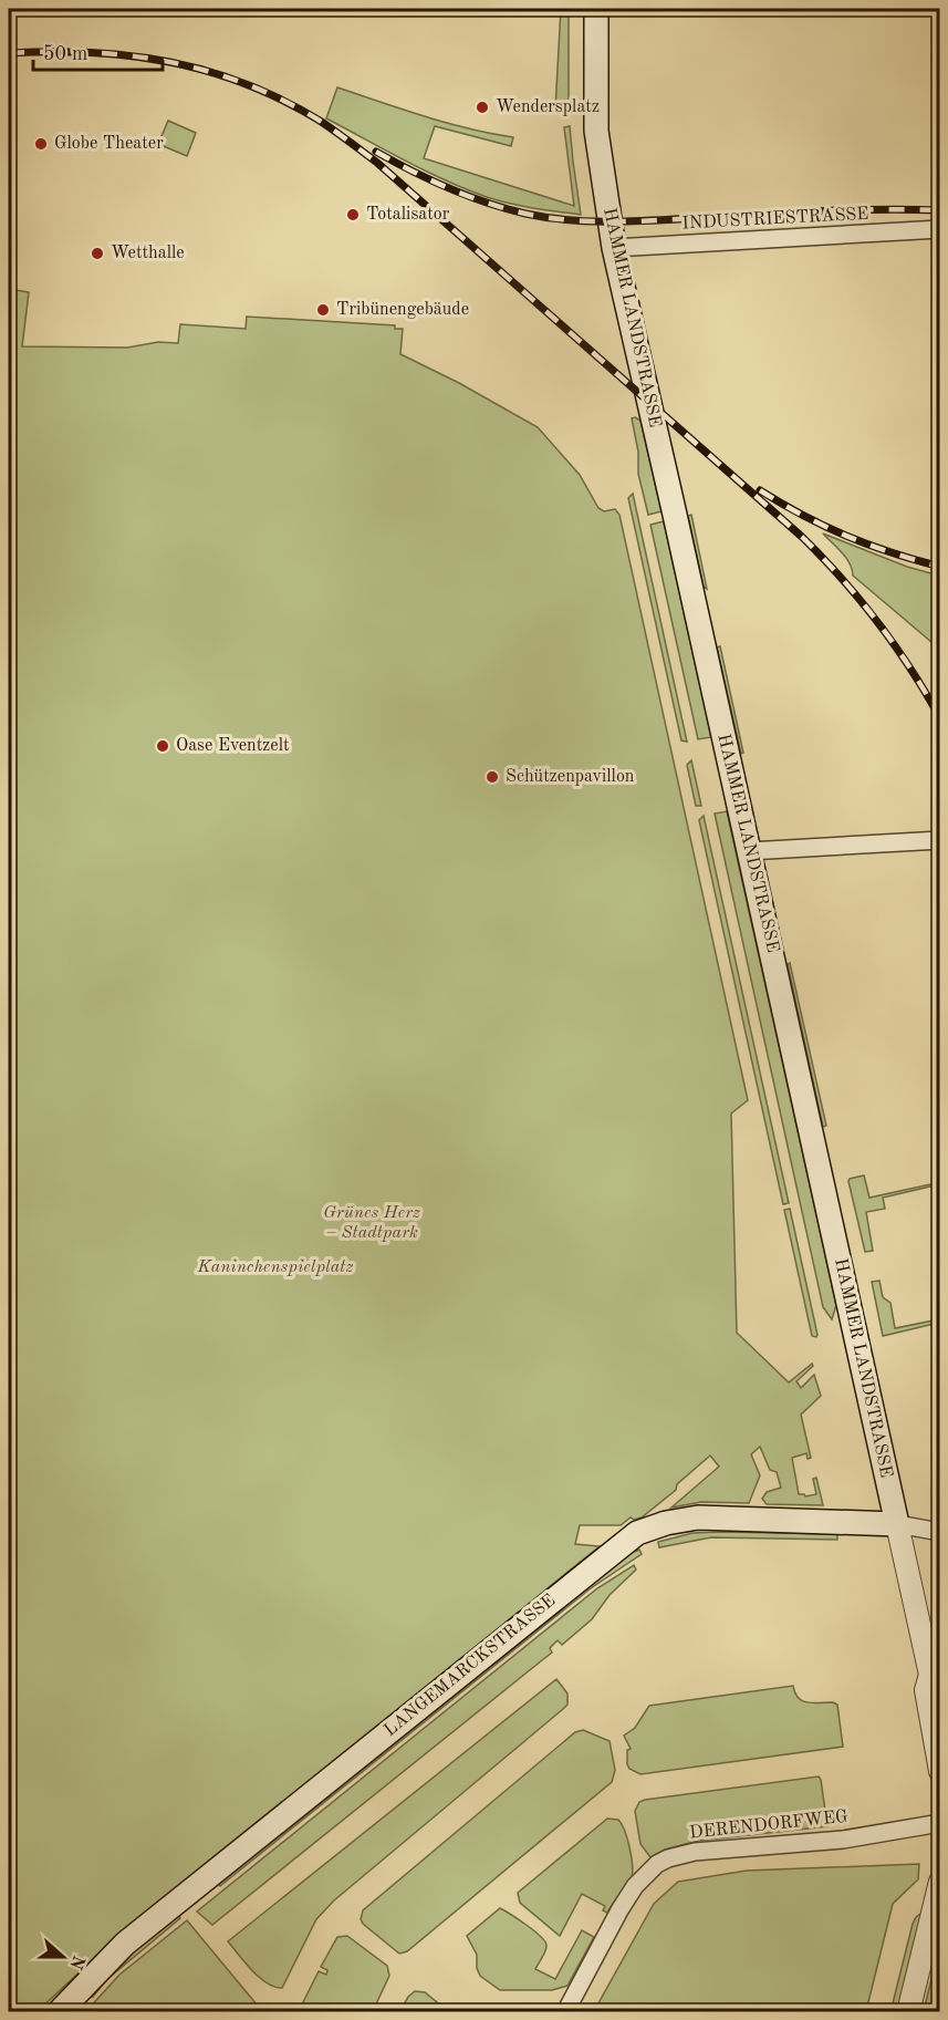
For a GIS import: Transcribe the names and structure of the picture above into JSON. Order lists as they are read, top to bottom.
{
  "streets": {
    "main road": ["HAMMER LANDSTRASSE", "LANGEMARCKSTRASSE"],
    "street": ["INDUSTRIESTRASSE", "DERENDORFWEG"]
  },
  "crossings": [
    ["INDUSTRIESTRASSE", "HAMMER LANDSTRASSE"],
    ["HAMMER LANDSTRASSE", "LANGEMARCKSTRASSE"]
  ],
  "parks": ["Grünes Herz – Stadtpark", "Kaninchenspielplatz"],
  "places": [
    "Wendersplatz",
    "Globe Theater",
    "Totalisator",
    "Wetthalle",
    "Tribünengebäude",
    "Oase Eventzelt",
    "Schützenpavillon"
  ],
  "scale_bar": "50 m",
  "north": "right"
}
